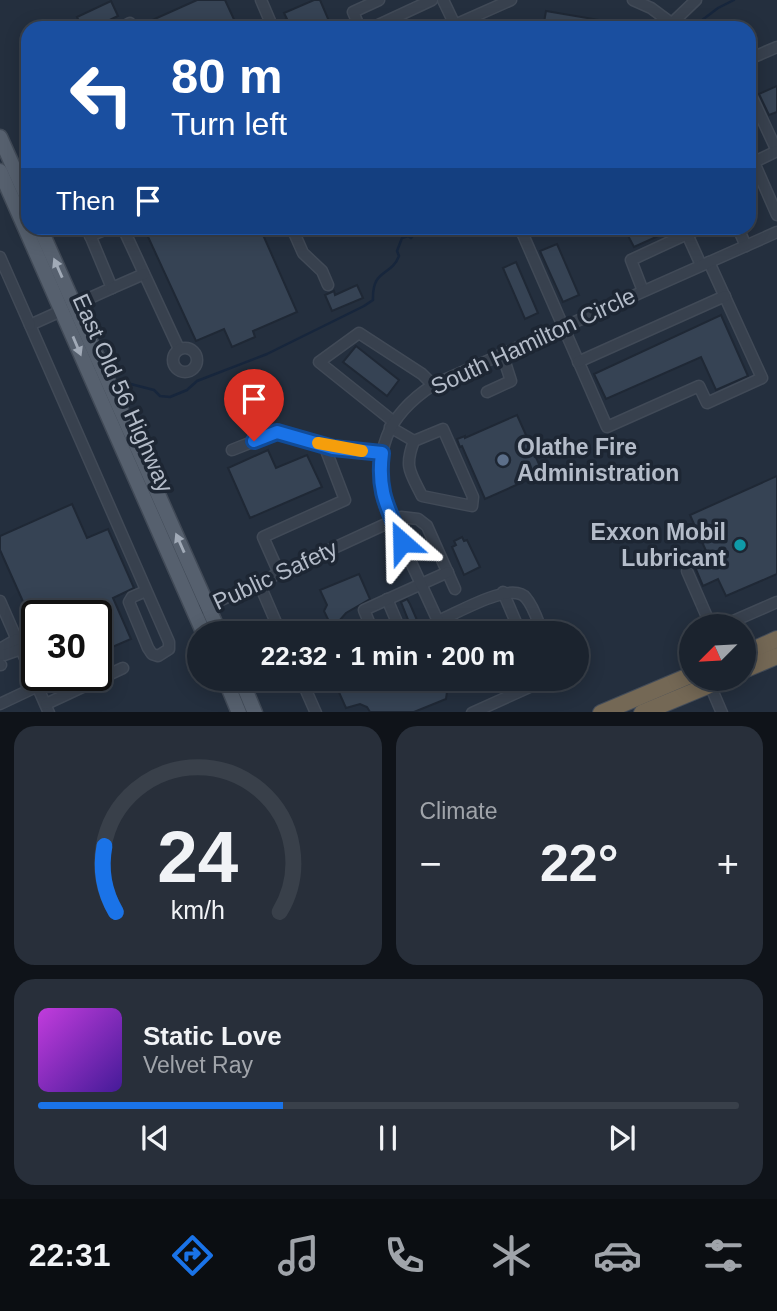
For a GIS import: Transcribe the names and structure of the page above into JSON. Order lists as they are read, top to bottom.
{
  "streets": {
    "main road": ["East Old 56 Highway"],
    "street": ["South Hamilton Circle", "Public Safety"]
  },
  "crossings": [
    ["South Hamilton Circle", "Public Safety"],
    ["East Old 56 Highway", "Public Safety"]
  ],
  "places": ["Olathe Fire Administration", "Exxon Mobil Lubricant"],
  "north": "bottom left",
  "page": {
    "turn": ["80 m", "Turn left"],
    "then": "Then",
    "limit": "30",
    "trip": "22:32 · 1 min · 200 m",
    "tile": "Climate",
    "heat": ["−", "22°", "+"],
    "song": ["Static Love", "Velvet Ray"],
    "tabs": "22:31",
    "gauge": ["24", "km/h"]
  }
}
